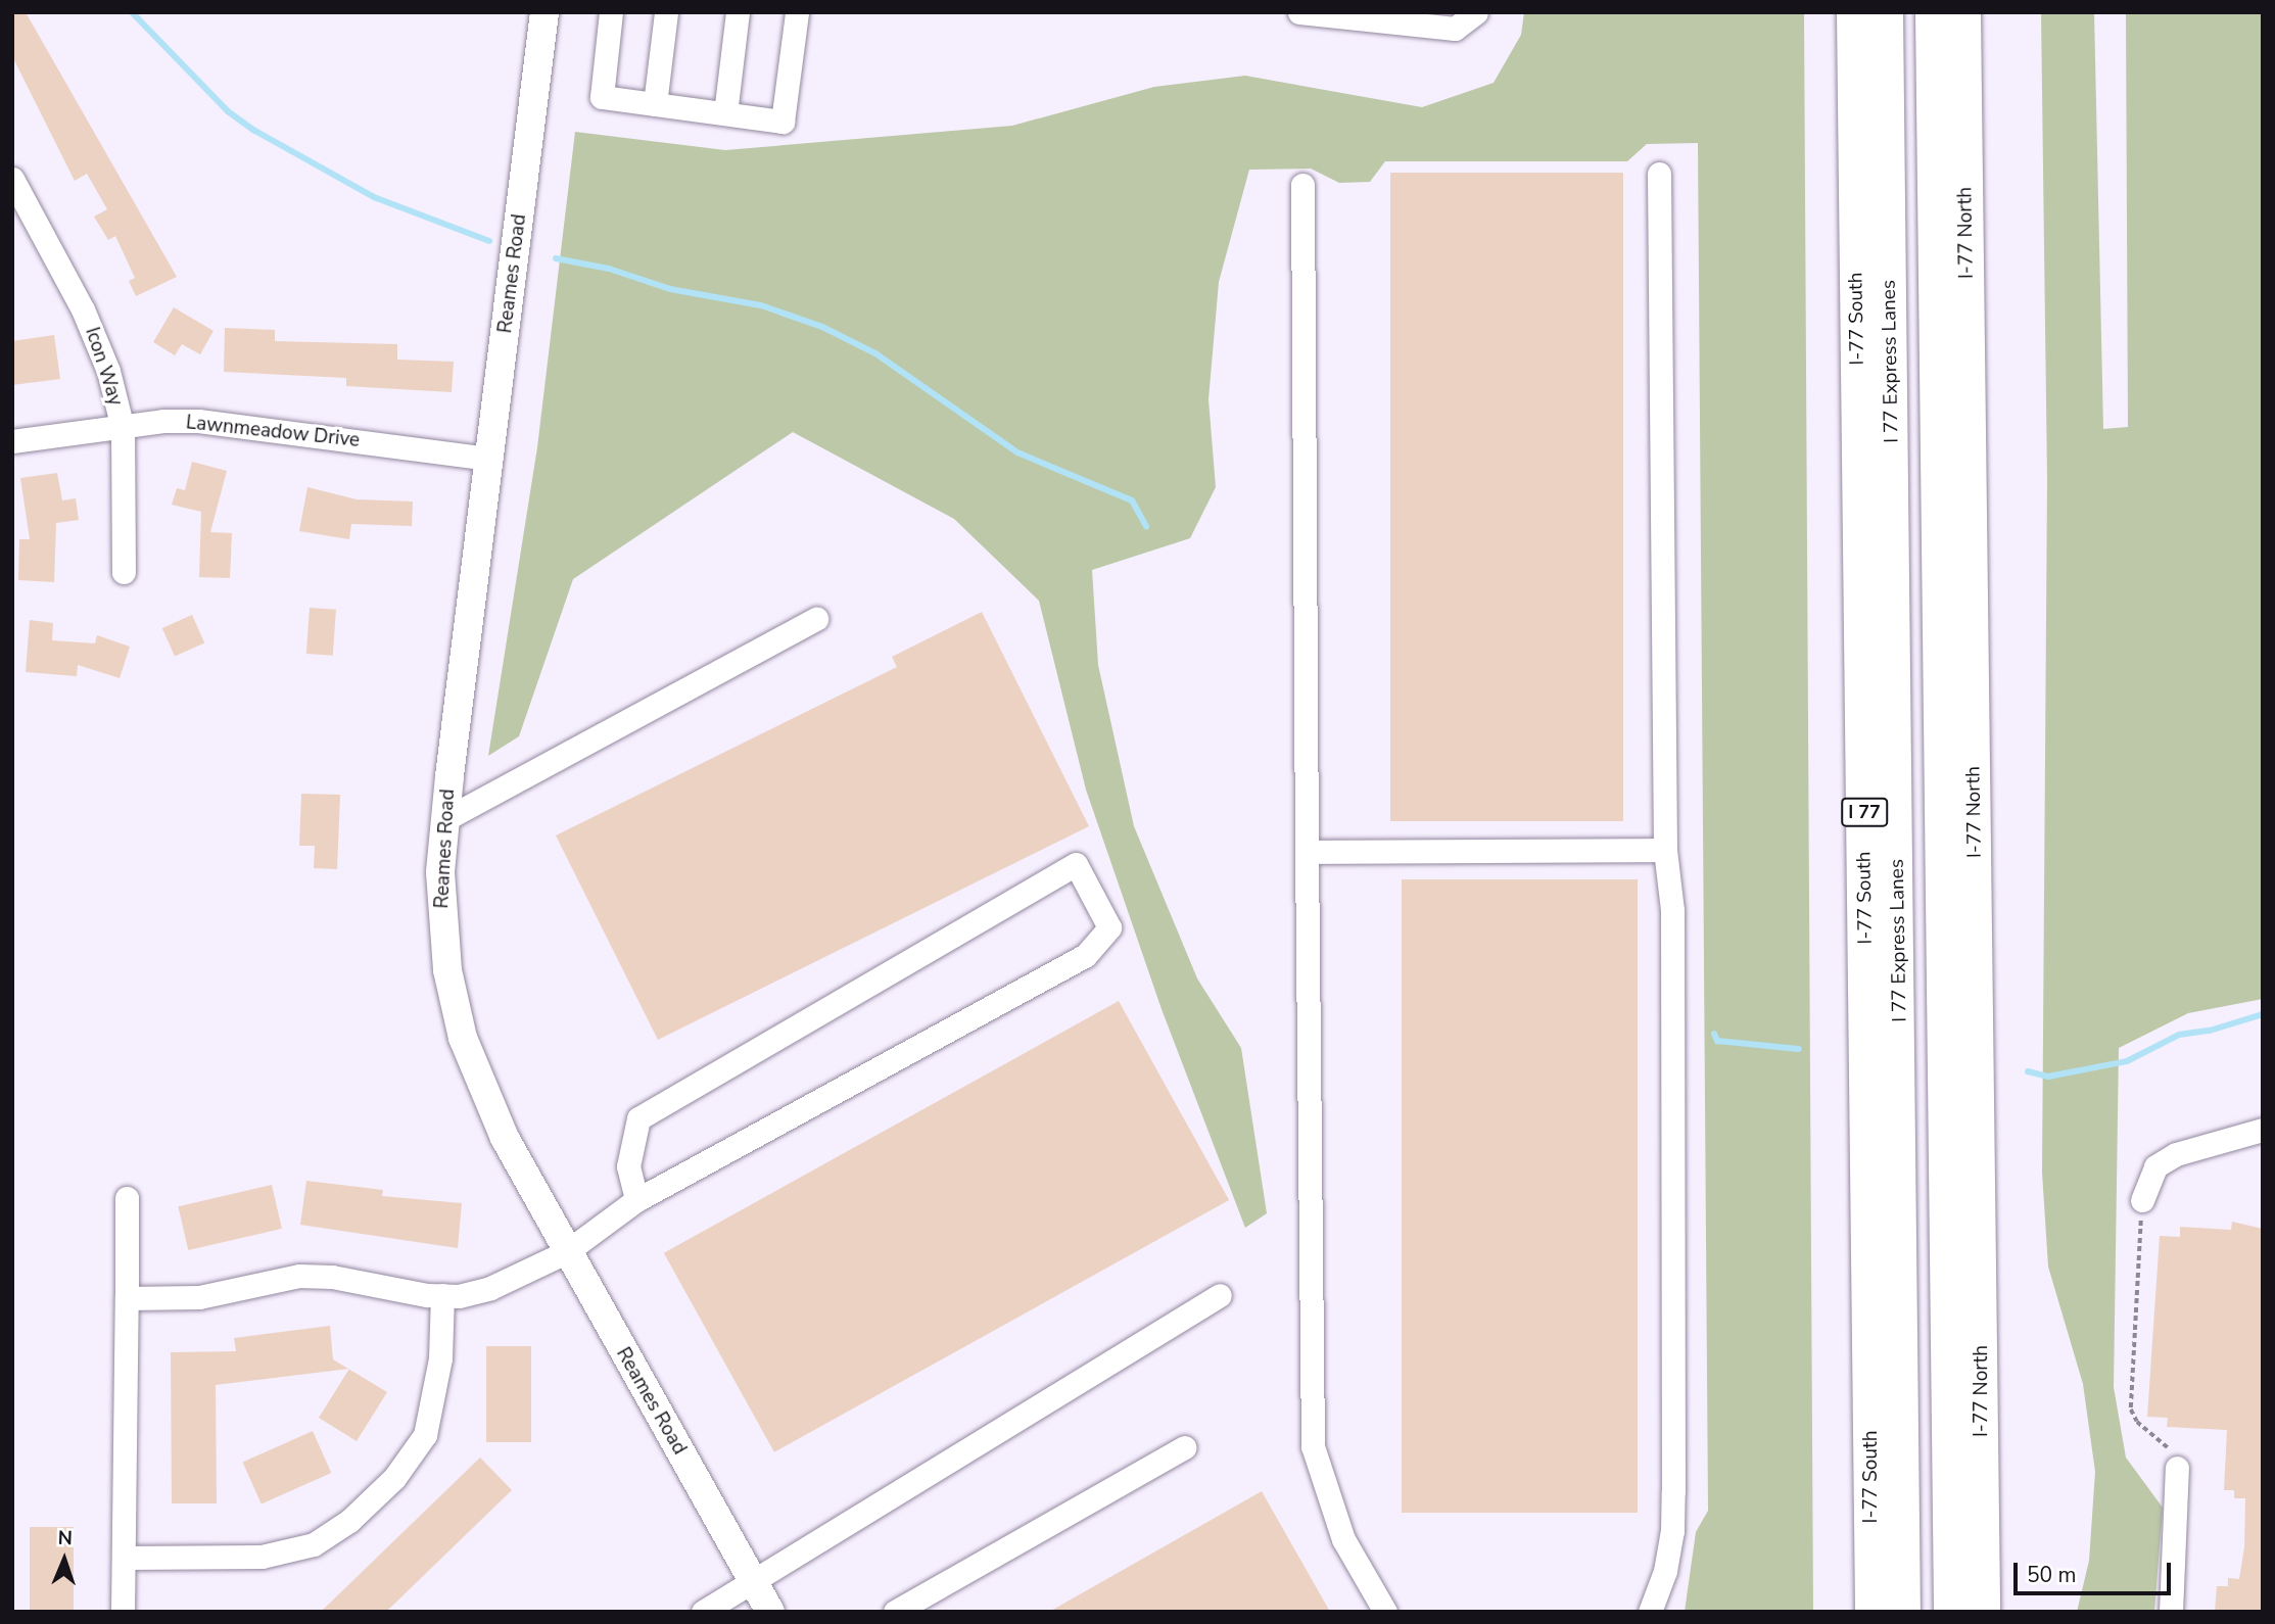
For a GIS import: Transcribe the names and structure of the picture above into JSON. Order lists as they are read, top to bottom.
{
  "streets": {
    "highway": [
      "I-77 North",
      "I-77 South",
      "I 77 Express Lanes",
      "I 77"
    ],
    "main road": ["Reames Road"],
    "street": ["Icon Way", "Lawnmeadow Drive"]
  },
  "crossings": [
    ["Reames Road", "Lawnmeadow Drive"],
    ["Icon Way", "Lawnmeadow Drive"]
  ],
  "scale_bar": "50 m",
  "north": "top"
}
